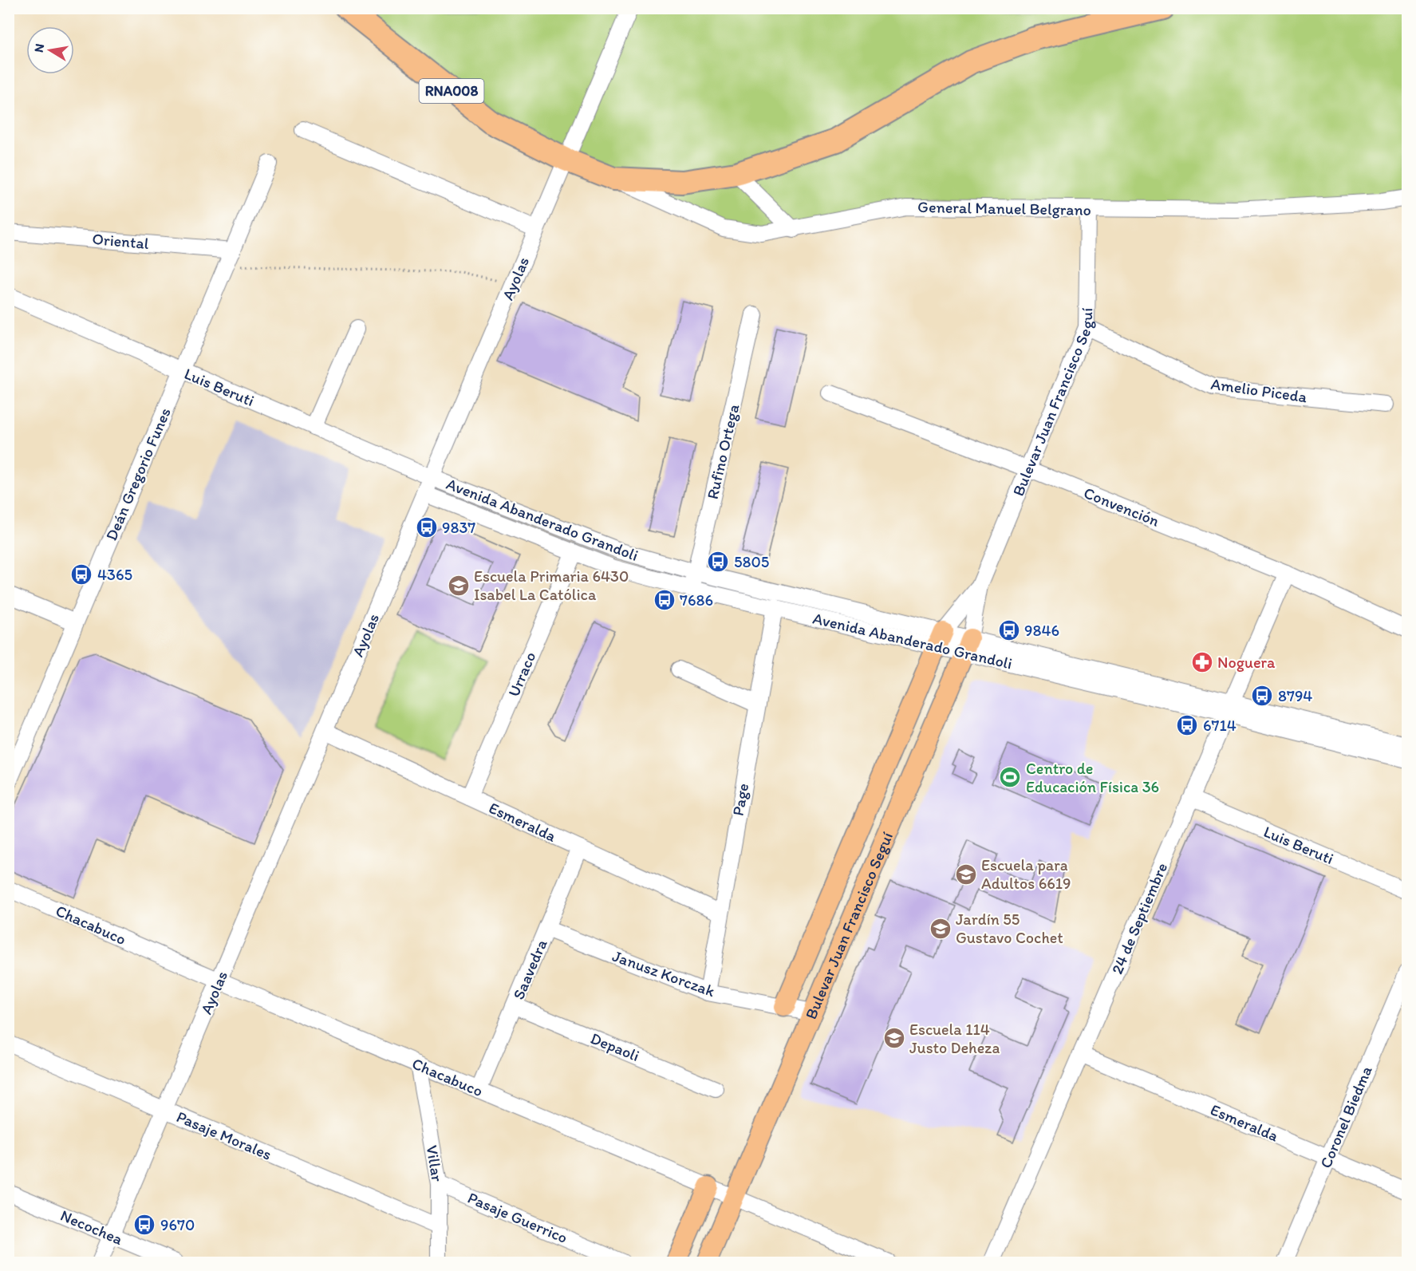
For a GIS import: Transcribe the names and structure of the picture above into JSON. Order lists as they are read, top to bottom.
{
  "streets": {
    "highway": ["RNA008"],
    "main road": ["Bulevar Juan Francisco Seguí"],
    "street": [
      "General Manuel Belgrano",
      "Oriental",
      "Ayolas",
      "Luis Beruti",
      "Amelio Piceda",
      "Rufino Ortega",
      "Deán Gregorio Funes",
      "Convención",
      "Avenida Abanderado Grandoli",
      "Urraco",
      "Page",
      "Esmeralda",
      "24 de Septiembre",
      "Chacabuco",
      "Saavedra",
      "Janusz Korczak",
      "Depaoli",
      "Coronel Biedma",
      "Pasaje Morales",
      "Villar",
      "Pasaje Guerrico",
      "Necochea"
    ]
  },
  "crossings": [
    ["RNA008", "Ayolas"],
    ["General Manuel Belgrano", "Bulevar Juan Francisco Seguí"],
    ["Oriental", "Deán Gregorio Funes"],
    ["Ayolas", "Luis Beruti"],
    ["Ayolas", "Avenida Abanderado Grandoli"],
    ["Ayolas", "Esmeralda"],
    ["Ayolas", "Chacabuco"],
    ["Ayolas", "Pasaje Morales"],
    ["Ayolas", "Necochea"],
    ["Luis Beruti", "Deán Gregorio Funes"],
    ["Luis Beruti", "Avenida Abanderado Grandoli"],
    ["Luis Beruti", "24 de Septiembre"],
    ["Amelio Piceda", "Bulevar Juan Francisco Seguí"],
    ["Bulevar Juan Francisco Seguí", "Convención"],
    ["Bulevar Juan Francisco Seguí", "Avenida Abanderado Grandoli"],
    ["Bulevar Juan Francisco Seguí", "Chacabuco"],
    ["Bulevar Juan Francisco Seguí", "Janusz Korczak"],
    ["Rufino Ortega", "Avenida Abanderado Grandoli"],
    ["Convención", "24 de Septiembre"],
    ["Avenida Abanderado Grandoli", "Urraco"],
    ["Avenida Abanderado Grandoli", "Page"],
    ["Avenida Abanderado Grandoli", "24 de Septiembre"],
    ["Urraco", "Esmeralda"],
    ["Page", "Esmeralda"],
    ["Page", "Janusz Korczak"],
    ["Esmeralda", "24 de Septiembre"],
    ["Esmeralda", "Saavedra"],
    ["Esmeralda", "Coronel Biedma"],
    ["Chacabuco", "Saavedra"],
    ["Chacabuco", "Villar"],
    ["Saavedra", "Janusz Korczak"],
    ["Saavedra", "Depaoli"],
    ["Pasaje Morales", "Villar"],
    ["Villar", "Pasaje Guerrico"]
  ],
  "places": {
    "bus stop": [
      "9837",
      "5805",
      "4365",
      "7686",
      "9846",
      "8794",
      "6714",
      "9670"
    ],
    "school or university": [
      "Escuela Primaria 6430 Isabel La Católica",
      "Escuela para Adultos 6619",
      "Jardín 55 Gustavo Cochet",
      "Escuela 114 Justo Deheza"
    ],
    "pharmacy": ["Noguera"],
    "sports": ["Centro de Educación Física 36"]
  },
  "north": "left"
}
